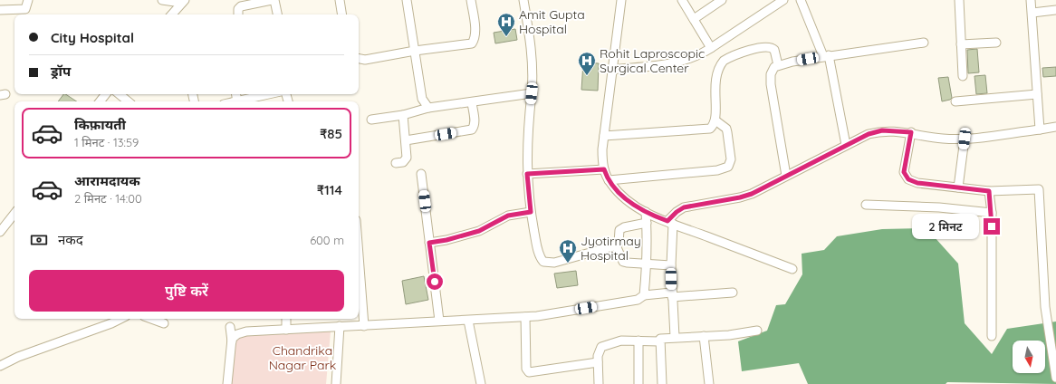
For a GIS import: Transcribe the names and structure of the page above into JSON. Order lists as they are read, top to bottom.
{
  "parks": ["Chandrika Nagar Park"],
  "places": {
    "hospital": ["Amit Gupta Hospital", "Rohit Laproscopic Surgical Center", "Jyotirmay Hospital"]
  },
  "north": "bottom",
  "page": {
    "banner": ["City Hospital", "ड्रॉप"],
    "list": [
      {
        "name": "किफ़ायती",
        "note": "1 मिनट · 13:59",
        "value": "₹85"
      },
      {
        "name": "आरामदायक",
        "note": "2 मिनट · 14:00",
        "value": "₹114"
      }
    ],
    "bubble": "2 मिनट",
    "pay": ["नकद", "600 m"],
    "buttons": "पुष्टि करें"
  }
}
